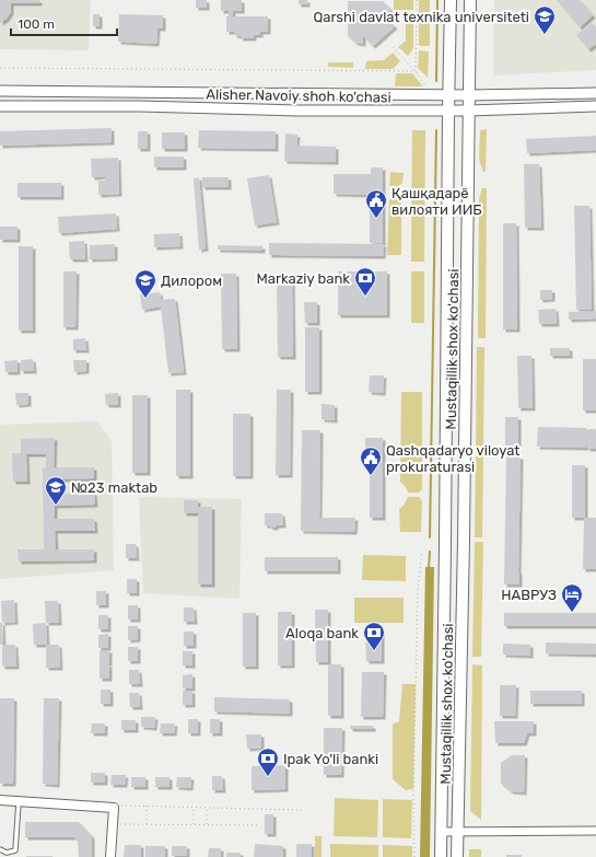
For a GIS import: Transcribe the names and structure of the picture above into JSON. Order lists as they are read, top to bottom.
{
  "streets": {
    "main road": ["Alisher Navoiy shoh ko'chasi", "Mustaqillik shox ko'chasi"]
  },
  "crossings": [
    ["Alisher Navoiy shoh ko'chasi", "Mustaqillik shox ko'chasi"]
  ],
  "places": {
    "school or university": ["Qarshi davlat texnika universiteti", "Дилором", "№23 maktab"],
    "public building": ["Қашқадарё вилояти ИИБ", "Qashqadaryo viloyat prokuraturasi"],
    "bank": ["Markaziy bank", "Aloqa bank", "Ipak Yo'li banki"],
    "hotel": ["НАВРУЗ"]
  },
  "scale_bar": "100 m"
}
